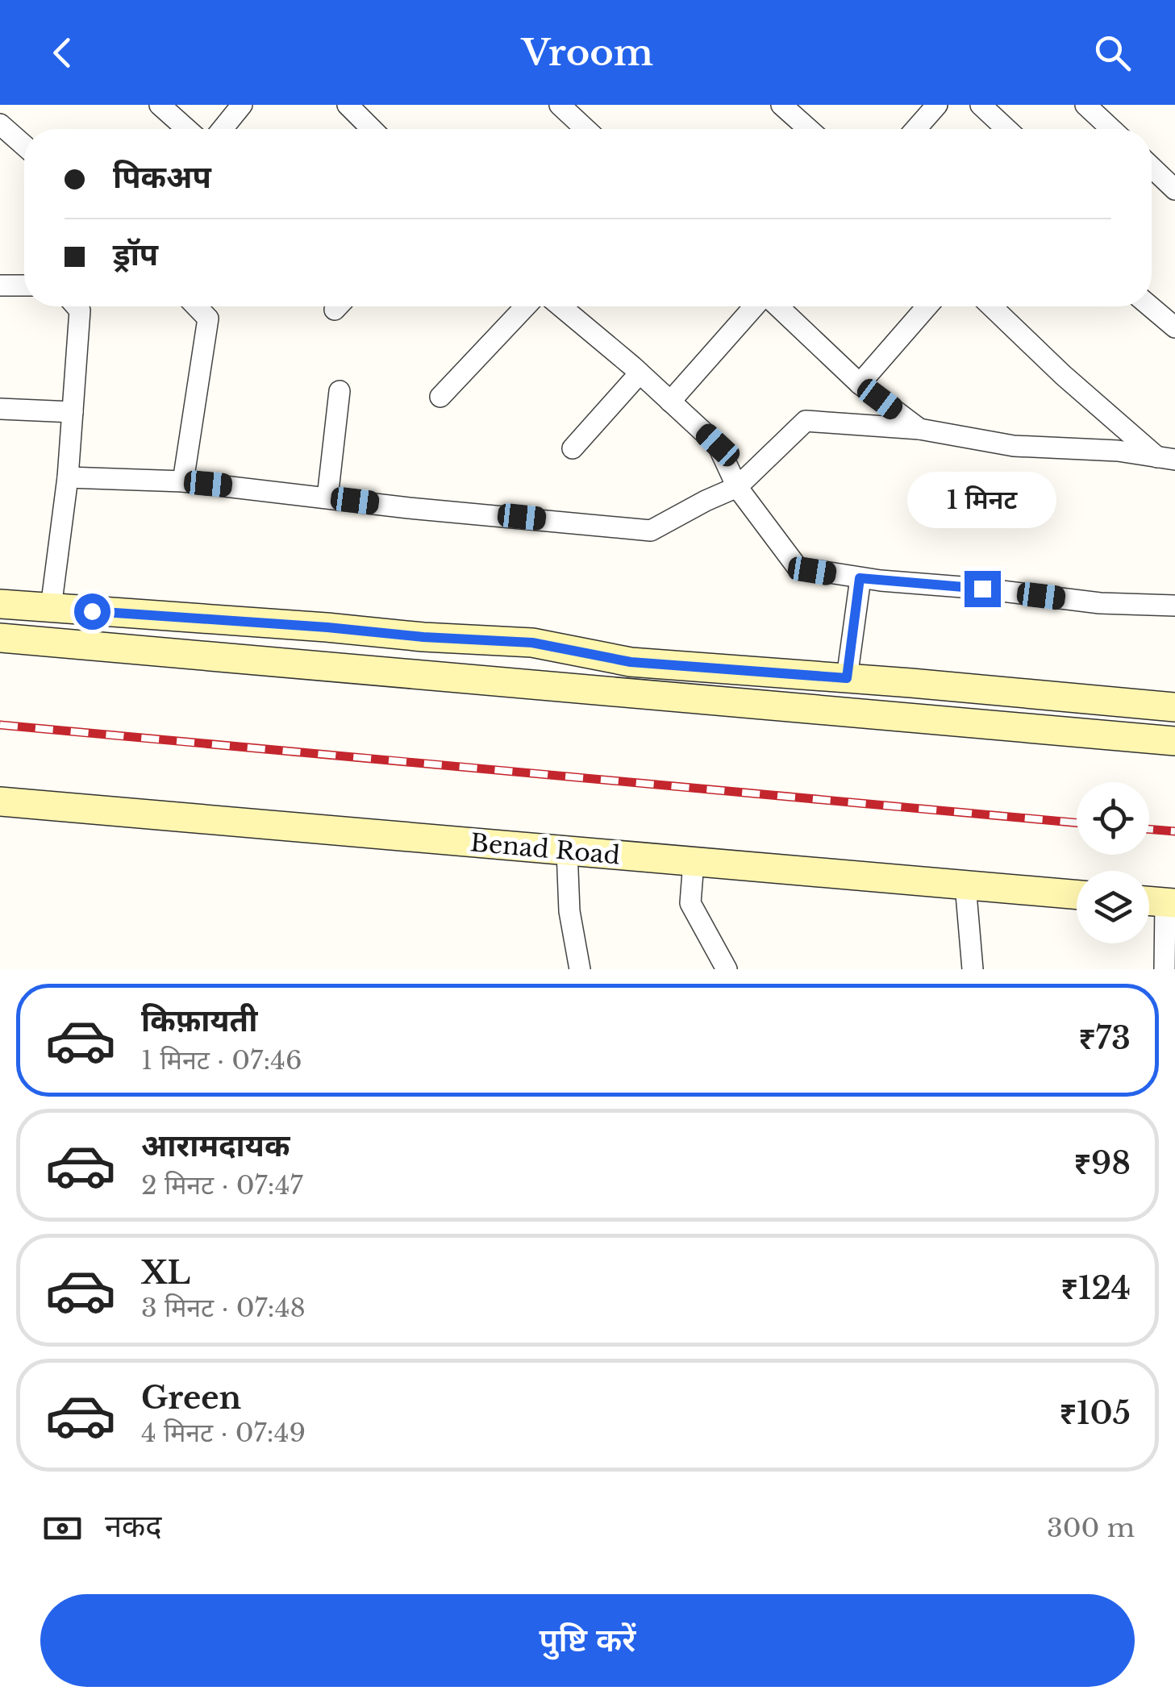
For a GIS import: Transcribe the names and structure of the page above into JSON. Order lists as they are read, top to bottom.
{
  "streets": {
    "street": ["Benad Road"]
  },
  "page": {
    "header": "Vroom",
    "banner": ["पिकअप", "ड्रॉप"],
    "bubble": "1 मिनट",
    "list": [
      {
        "name": "किफ़ायती",
        "note": "1 मिनट · 07:46",
        "value": "₹73"
      },
      {
        "name": "आरामदायक",
        "note": "2 मिनट · 07:47",
        "value": "₹98"
      },
      {
        "name": "XL",
        "note": "3 मिनट · 07:48",
        "value": "₹124"
      },
      {
        "name": "Green",
        "note": "4 मिनट · 07:49",
        "value": "₹105"
      }
    ],
    "pay": ["नकद", "300 m"],
    "buttons": "पुष्टि करें"
  }
}
